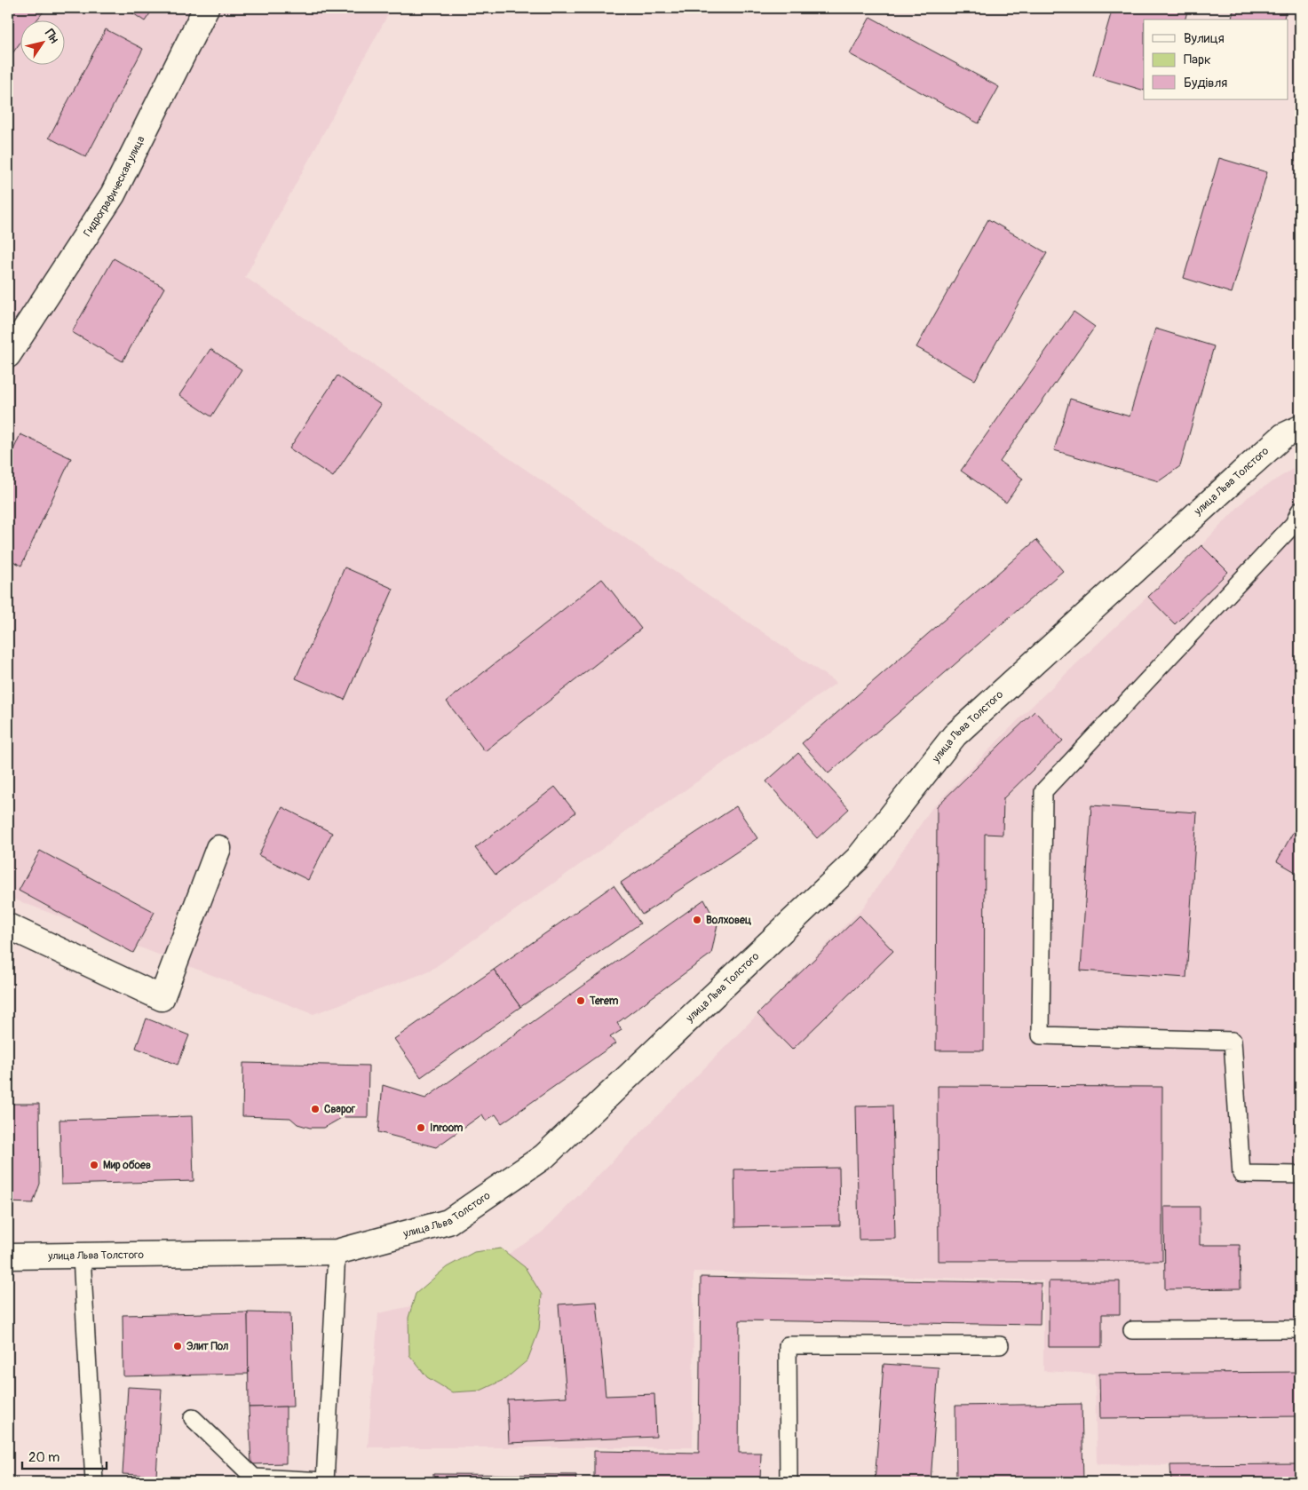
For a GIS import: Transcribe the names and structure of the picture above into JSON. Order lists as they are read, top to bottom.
{
  "streets": {
    "street": ["Гидрографическая улица", "улица Льва Толстого"]
  },
  "places": [
    "Волховец",
    "Terem",
    "Сварог",
    "Inroom",
    "Мир обоев",
    "Элит Пол"
  ],
  "legend": ["Вулиця", "Парк", "Будівля"],
  "scale_bar": "20 m",
  "north": "top right"
}
